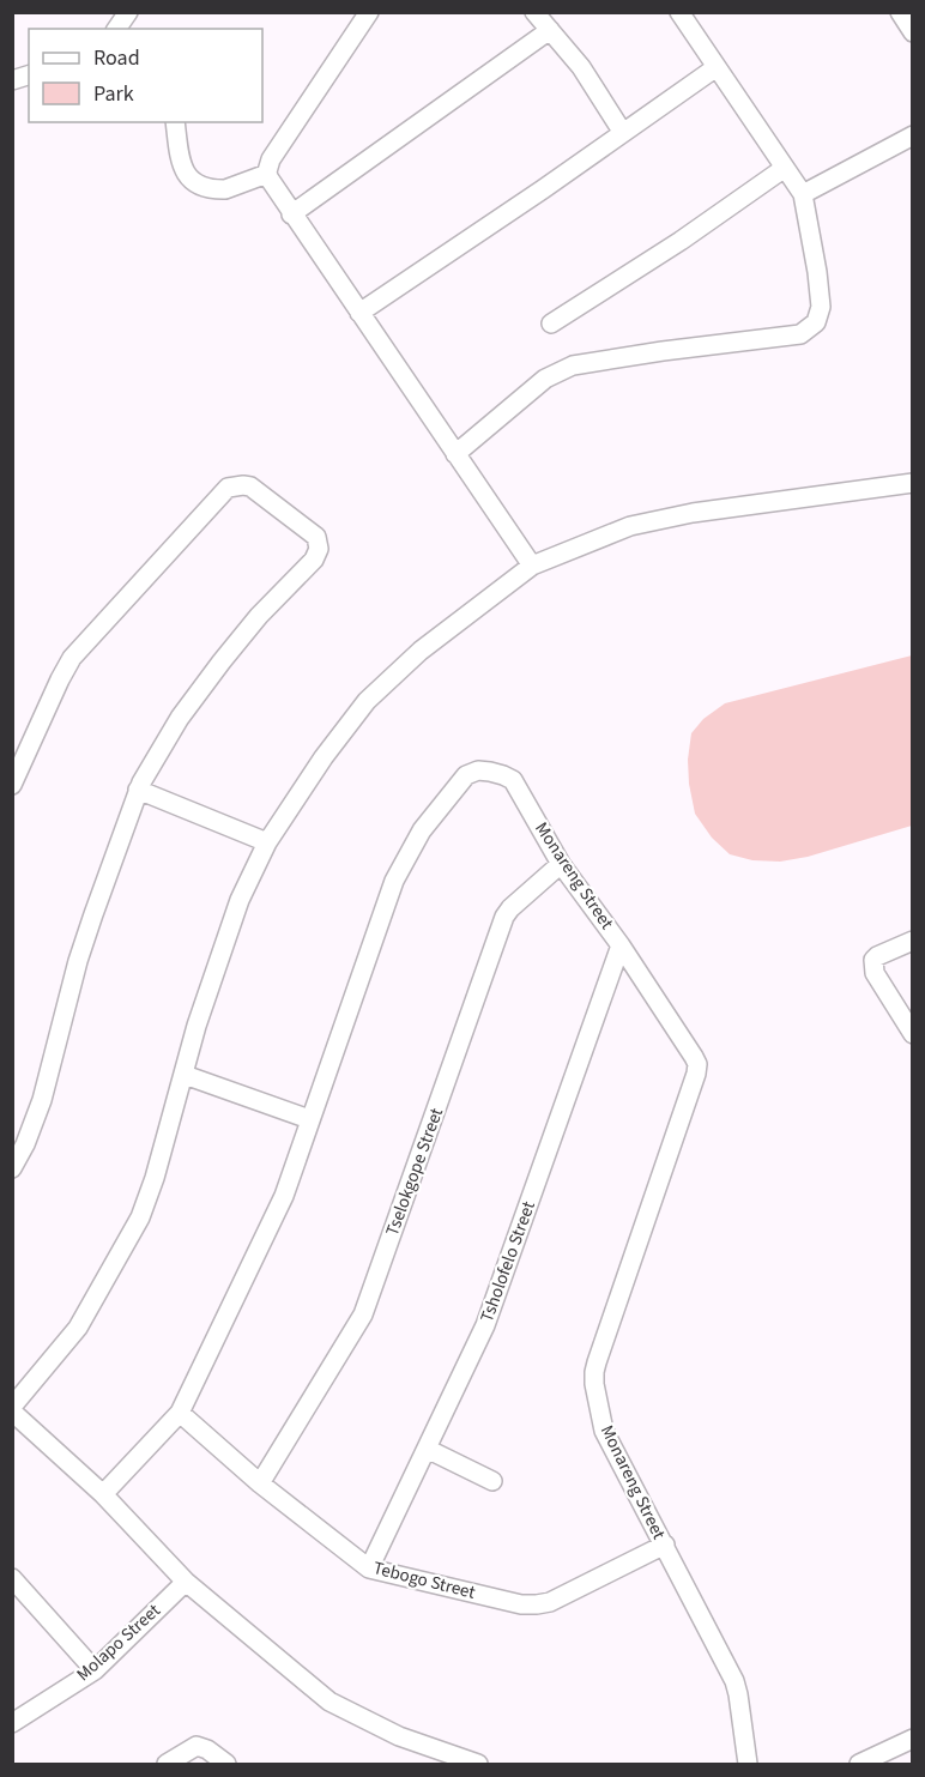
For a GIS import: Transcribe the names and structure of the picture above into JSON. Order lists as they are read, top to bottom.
{
  "streets": {
    "street": [
      "Monareng Street",
      "Tselokgope Street",
      "Tsholofelo Street",
      "Tebogo Street",
      "Molapo Street"
    ]
  },
  "crossings": [
    ["Monareng Street", "Tselokgope Street"],
    ["Monareng Street", "Tsholofelo Street"],
    ["Monareng Street", "Tebogo Street"],
    ["Tselokgope Street", "Tebogo Street"],
    ["Tsholofelo Street", "Tebogo Street"]
  ],
  "legend": ["Road", "Park"]
}
